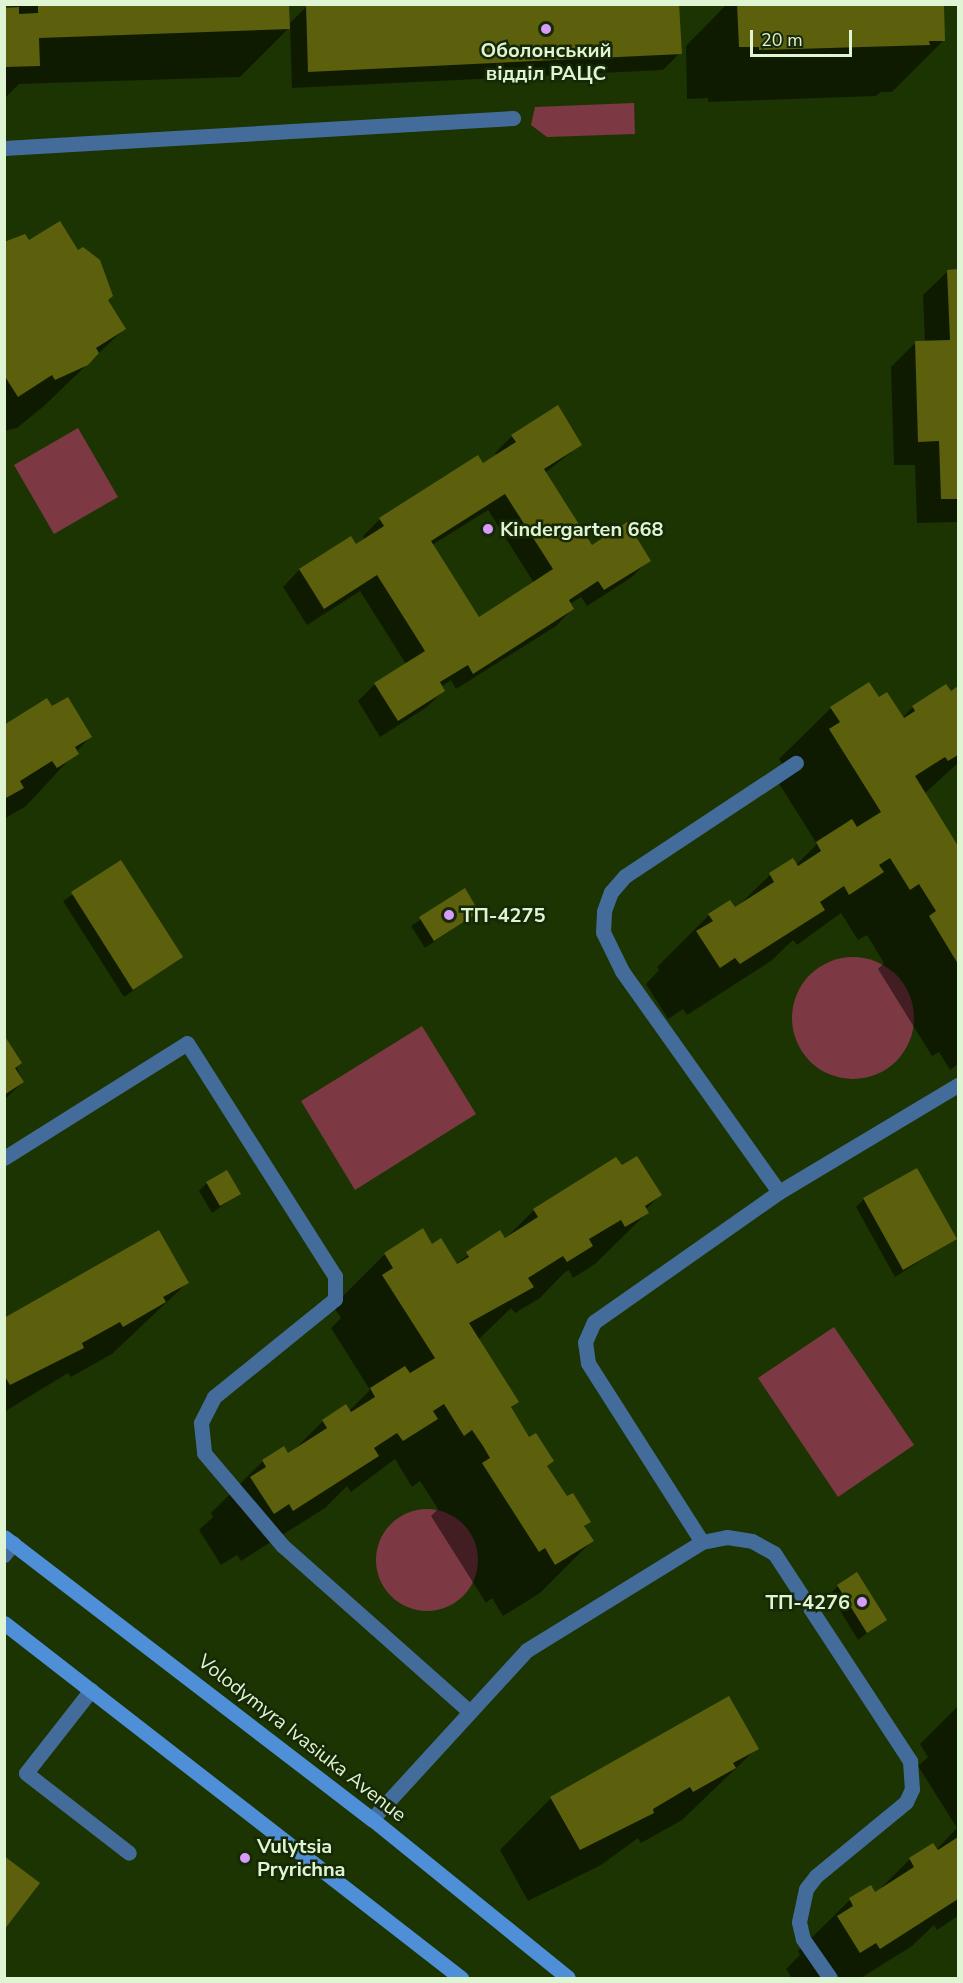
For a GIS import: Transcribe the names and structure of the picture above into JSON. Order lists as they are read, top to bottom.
{
  "streets": {
    "main road": ["Volodymyra Ivasiuka Avenue"]
  },
  "places": [
    "Оболонський відділ РАЦС",
    "Kindergarten 668",
    "ТП-4275",
    "ТП-4276",
    "Vulytsia Pryrichna"
  ],
  "scale_bar": "20 m"
}
